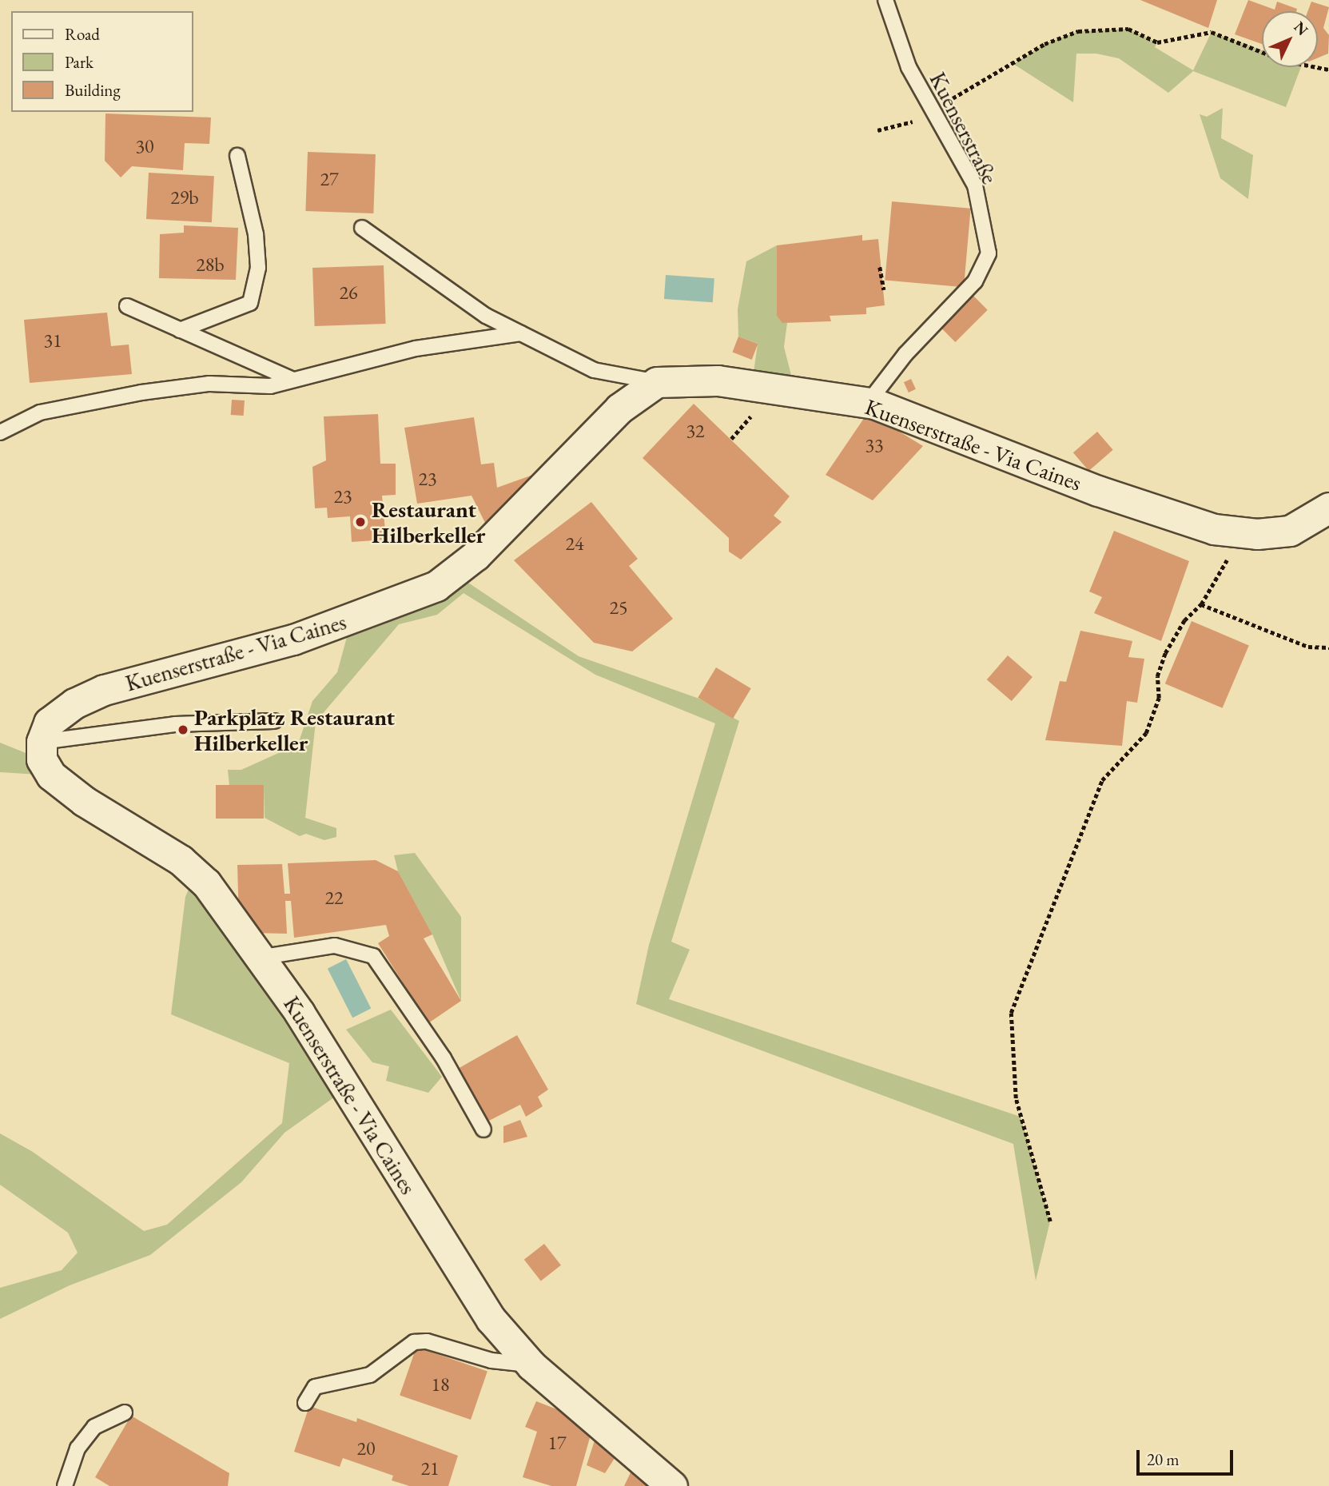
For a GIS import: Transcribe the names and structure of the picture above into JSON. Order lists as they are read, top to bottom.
{
  "streets": {
    "street": ["Kuenserstraße - Via Caines"],
    "lane": ["Kuenserstraße"]
  },
  "crossings": [
    ["Kuenserstraße", "Kuenserstraße - Via Caines"]
  ],
  "places": ["Restaurant Hilberkeller", "Parkplatz Restaurant Hilberkeller"],
  "house_numbers": [
    "30",
    "27",
    "29b",
    "28b",
    "26",
    "31",
    "32",
    "33",
    "23",
    "23",
    "24",
    "25",
    "22",
    "18",
    "17",
    "20",
    "21"
  ],
  "legend": ["Road", "Park", "Building"],
  "scale_bar": "20 m",
  "north": "top right"
}
